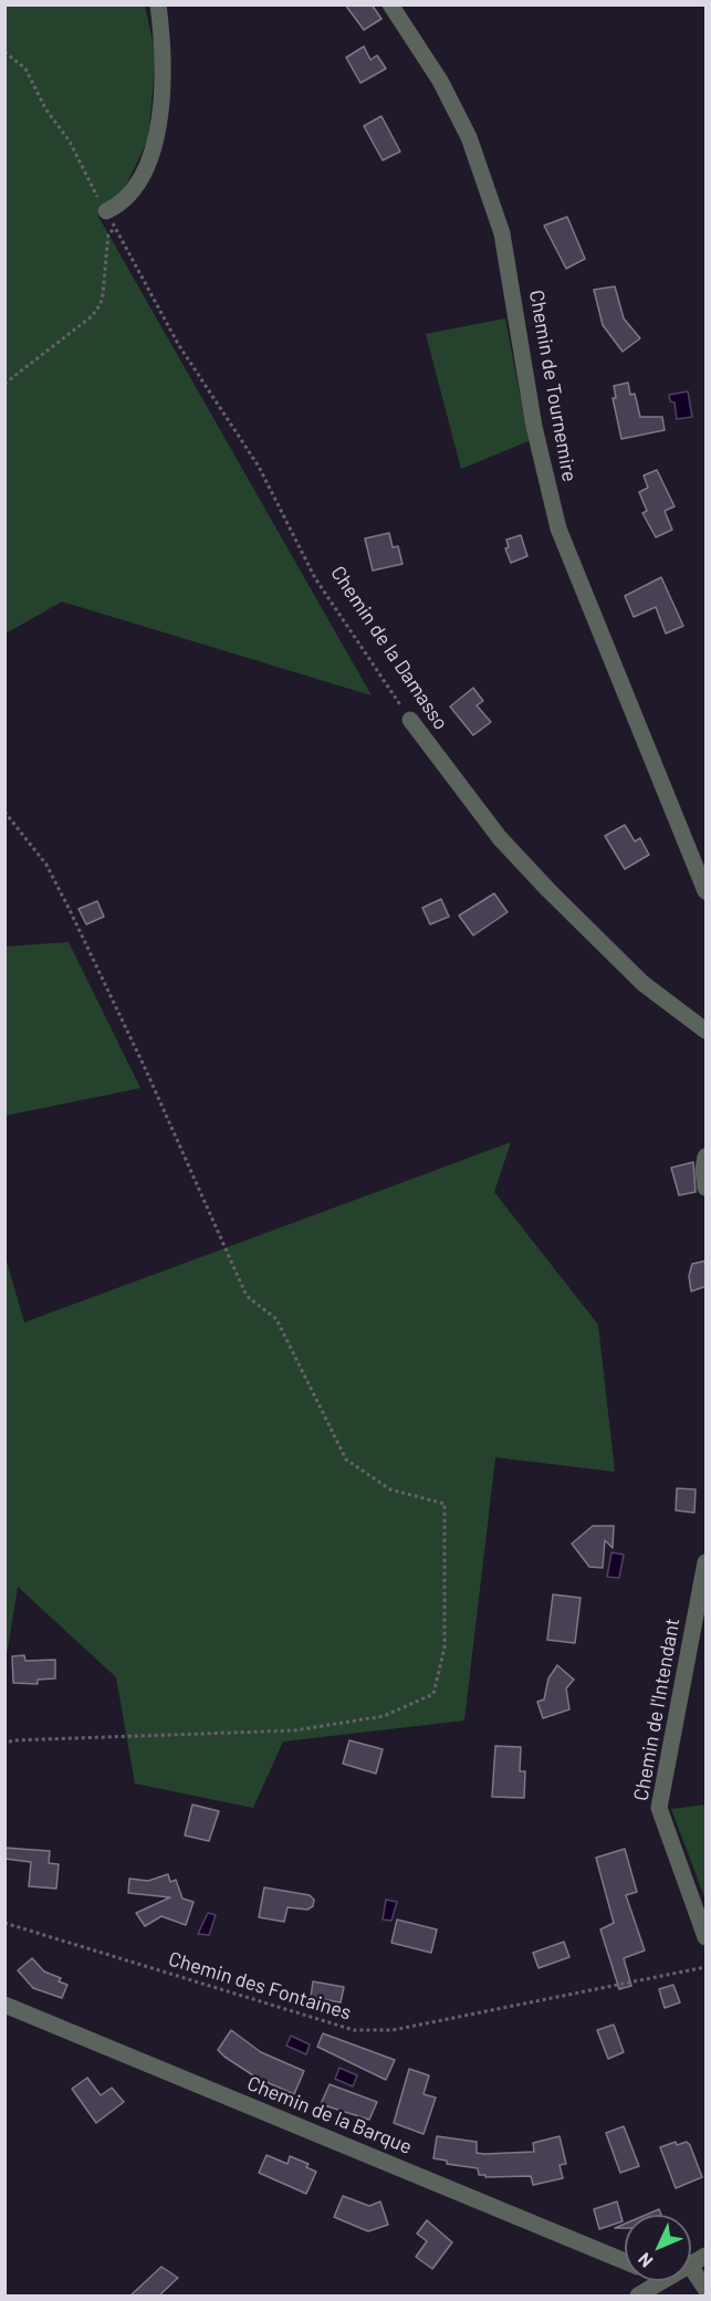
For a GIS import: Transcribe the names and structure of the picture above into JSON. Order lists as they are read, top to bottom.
{
  "streets": {
    "street": [
      "Chemin de Tournemire",
      "Chemin de la Damasso",
      "Chemin de l'Intendant",
      "Chemin de la Barque"
    ],
    "path": ["Chemin des Fontaines"]
  },
  "north": "bottom left"
}
